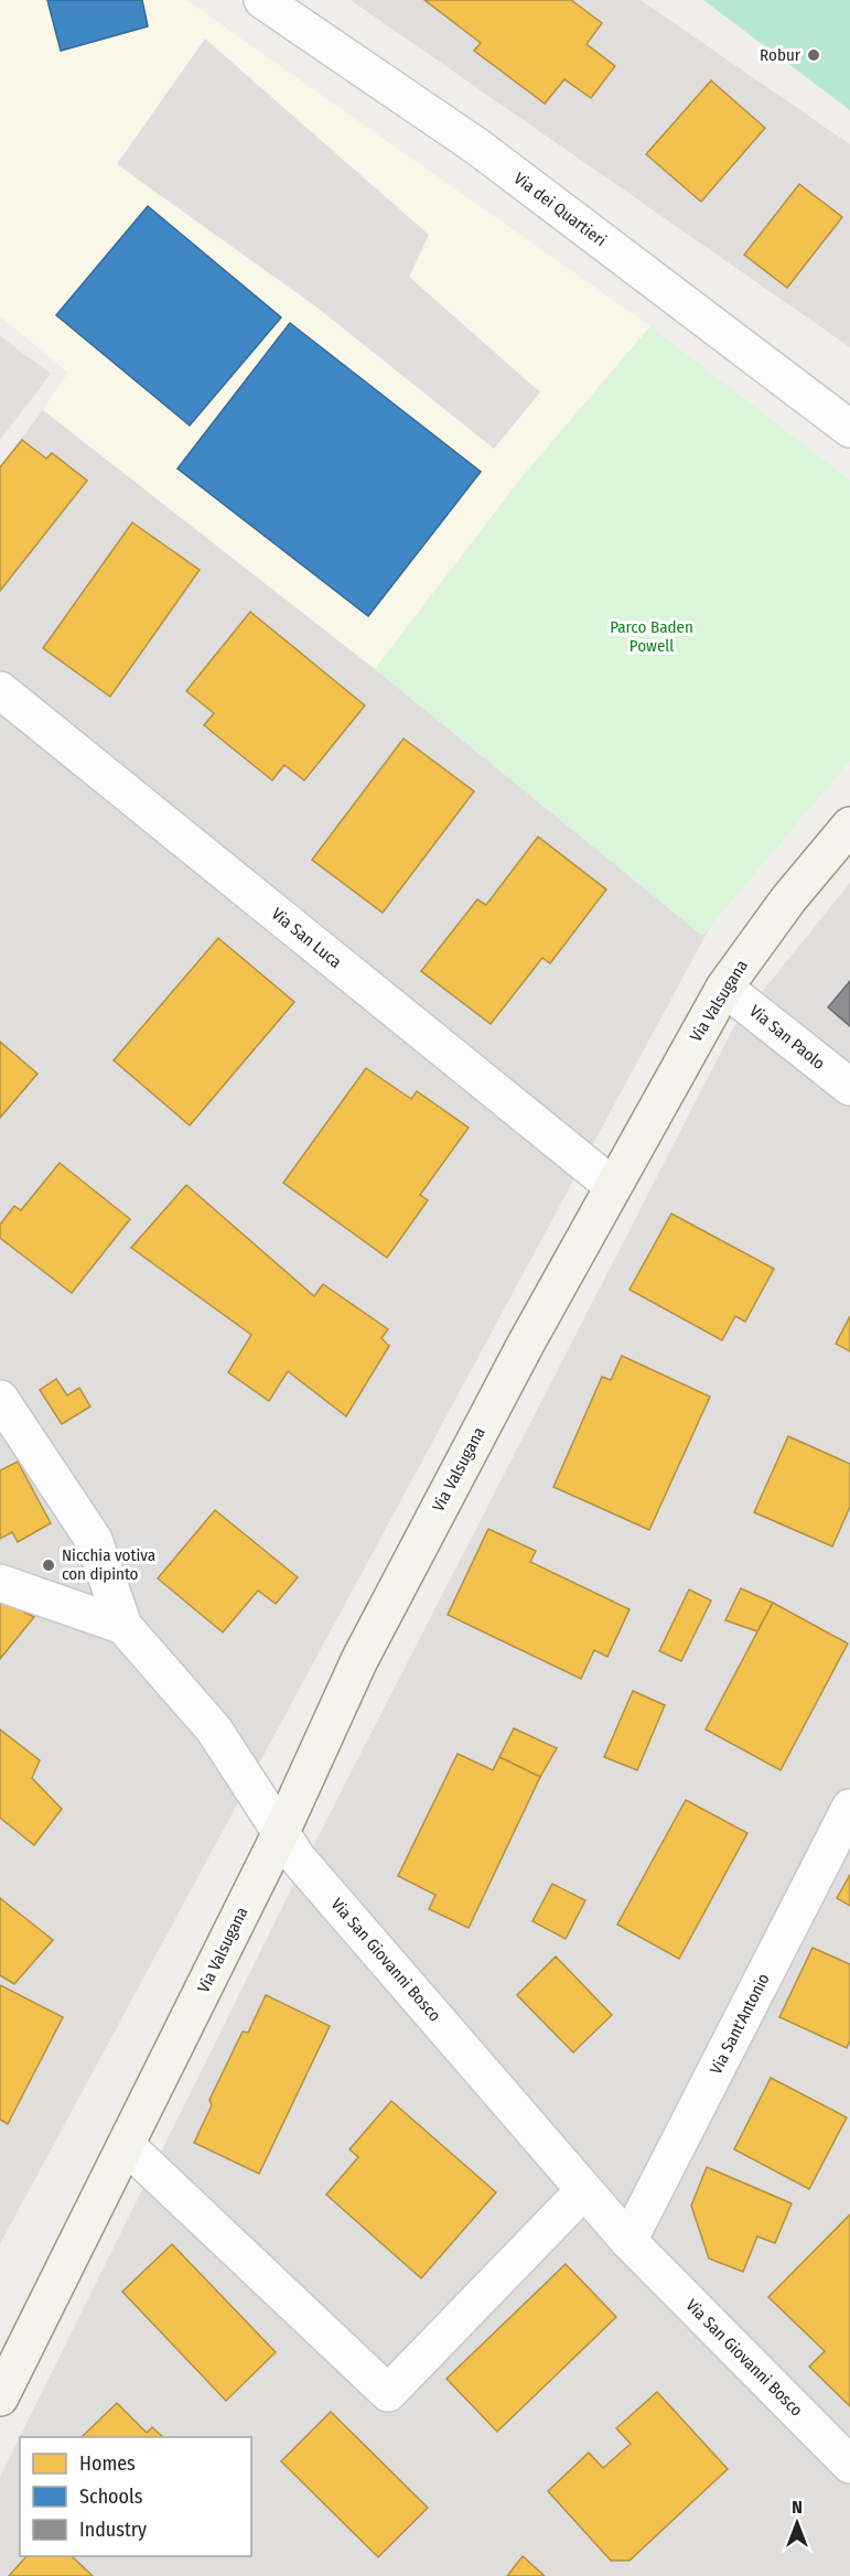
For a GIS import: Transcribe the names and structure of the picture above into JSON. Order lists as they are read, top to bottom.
{
  "streets": {
    "main road": ["Via Valsugana"],
    "street": [
      "Via dei Quartieri",
      "Via San Luca",
      "Via San Paolo",
      "Via San Giovanni Bosco",
      "Via Sant'Antonio"
    ]
  },
  "crossings": [
    ["Via San Luca", "Via Valsugana"],
    ["Via Valsugana", "Via San Paolo"],
    ["Via Valsugana", "Via San Giovanni Bosco"],
    ["Via San Giovanni Bosco", "Via Sant'Antonio"]
  ],
  "parks": ["Parco Baden Powell"],
  "places": ["Robur", "Nicchia votiva con dipinto"],
  "legend": ["Homes", "Schools", "Industry"],
  "north": "top"
}
